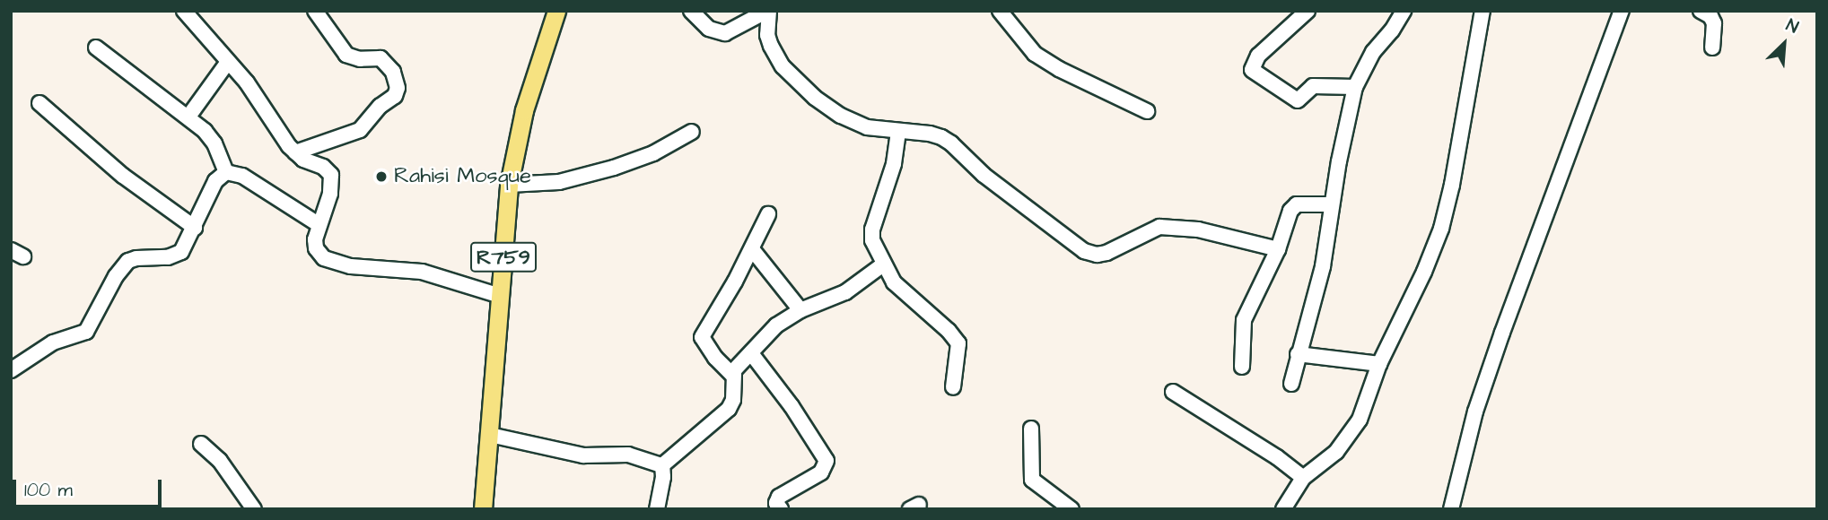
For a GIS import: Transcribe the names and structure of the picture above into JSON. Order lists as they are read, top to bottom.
{
  "streets": {
    "main road": ["R759"]
  },
  "places": ["Rahisi Mosque"],
  "scale_bar": "100 m",
  "north": "top right"
}
